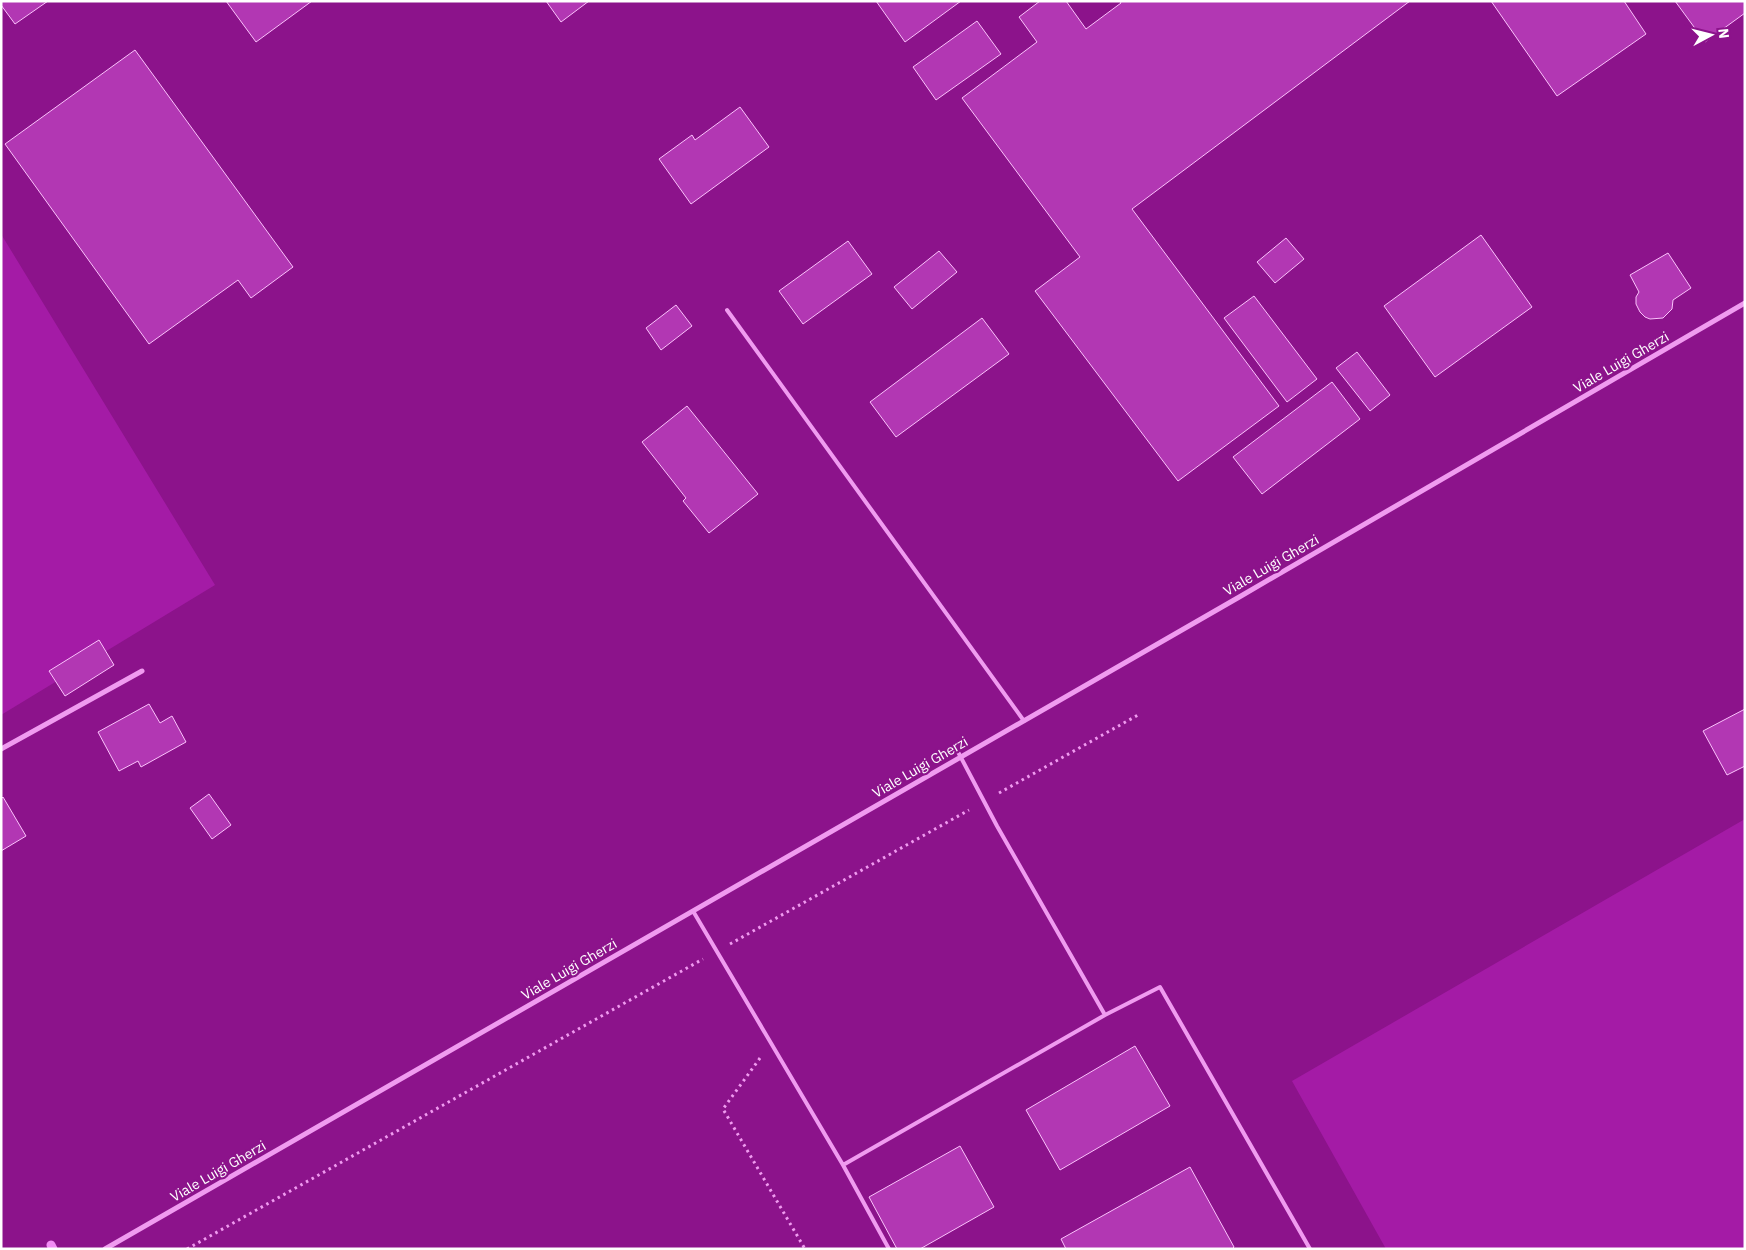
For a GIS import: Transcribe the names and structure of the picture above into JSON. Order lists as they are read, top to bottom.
{
  "streets": {
    "street": ["Viale Luigi Gherzi"]
  },
  "north": "right"
}
